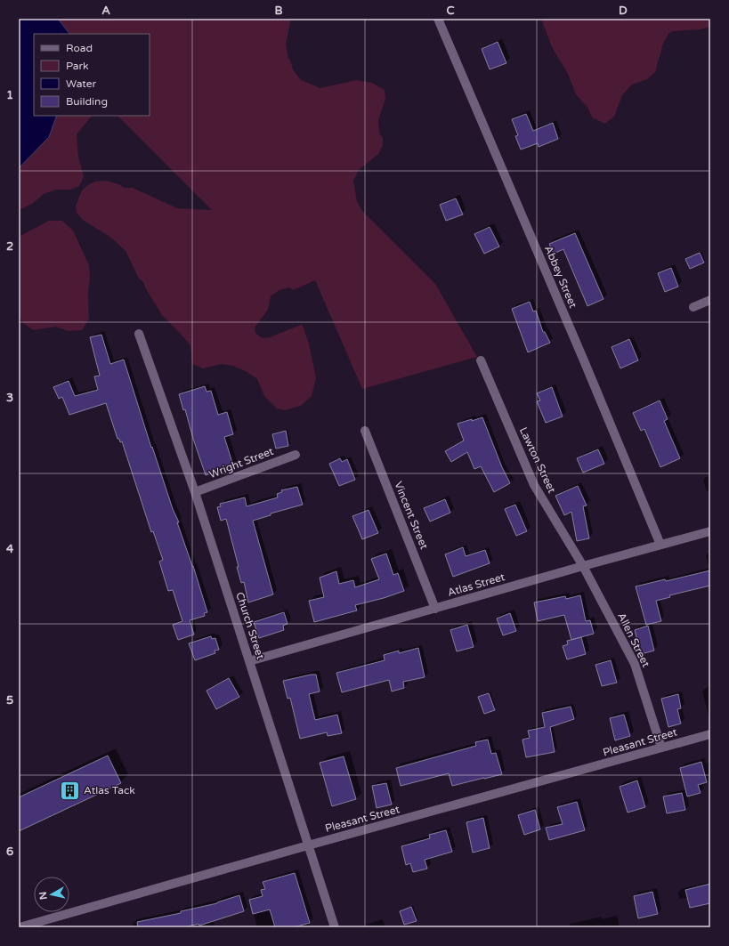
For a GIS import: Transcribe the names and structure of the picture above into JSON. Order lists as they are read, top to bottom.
{
  "streets": {
    "street": [
      "Abbey Street",
      "Lawton Street",
      "Wright Street",
      "Vincent Street",
      "Atlas Street",
      "Church Street",
      "Allen Street",
      "Pleasant Street"
    ]
  },
  "crossings": [
    ["Abbey Street", "Atlas Street"],
    ["Lawton Street", "Atlas Street"],
    ["Lawton Street", "Allen Street"],
    ["Wright Street", "Church Street"],
    ["Vincent Street", "Atlas Street"],
    ["Atlas Street", "Church Street"],
    ["Atlas Street", "Allen Street"],
    ["Church Street", "Pleasant Street"],
    ["Allen Street", "Pleasant Street"]
  ],
  "places": {
    "building": ["Atlas Tack"]
  },
  "legend": [
    "Road",
    "Park",
    "Water",
    "Building"
  ],
  "north": "left",
  "grid": {
    "columns": [
      "A",
      "B",
      "C",
      "D"
    ],
    "rows": [
      "1",
      "2",
      "3",
      "4",
      "5",
      "6"
    ]
  }
}
